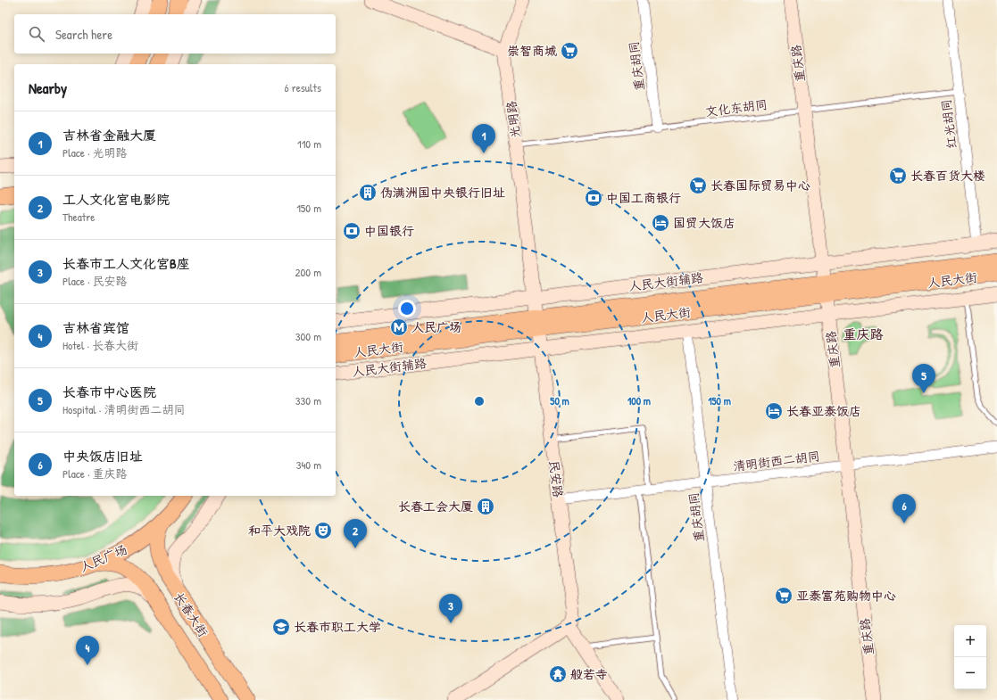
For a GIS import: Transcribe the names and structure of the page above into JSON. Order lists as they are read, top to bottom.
{
  "streets": {
    "main road": [
      "重庆路",
      "光明路",
      "人民大街",
      "人民大街辅路",
      "民安路",
      "人民广场",
      "长春大街"
    ],
    "street": ["重庆胡同", "红光胡同", "清明街西二胡同"],
    "lane": ["文化东胡同"]
  },
  "crossings": [
    ["重庆路", "文化东胡同"],
    ["重庆路", "人民大街"],
    ["重庆路", "人民大街辅路"],
    ["重庆路", "清明街西二胡同"],
    ["重庆胡同", "文化东胡同"],
    ["重庆胡同", "人民大街辅路"],
    ["重庆胡同", "清明街西二胡同"],
    ["文化东胡同", "光明路"],
    ["文化东胡同", "红光胡同"],
    ["光明路", "人民大街"],
    ["光明路", "人民大街辅路"],
    ["光明路", "民安路"],
    ["红光胡同", "人民大街辅路"],
    ["人民大街", "民安路"],
    ["人民大街辅路", "民安路"],
    ["清明街西二胡同", "民安路"],
    ["人民广场", "长春大街"]
  ],
  "districts": ["重庆路"],
  "places": {
    "supermarket": [
      "崇智商城",
      "长春百货大楼",
      "长春国际贸易中心",
      "亚泰富苑购物中心"
    ],
    "building": ["伪满洲国中央银行旧址", "长春工会大厦"],
    "bank": ["中国工商银行", "中国银行"],
    "hotel": ["国贸大饭店", "长春亚泰饭店"],
    "metro station": ["人民广场"],
    "theatre": ["和平大戏院"],
    "school or university": ["长春市职工大学"],
    "temple": ["般若寺"]
  },
  "page": {
    "search": "Search here",
    "heading": ["Nearby", "6 results"],
    "list": [
      {
        "mark": "1",
        "name": "吉林省金融大厦",
        "note": "Place · 光明路",
        "value": "110 m"
      },
      {
        "mark": "2",
        "name": "工人文化宫电影院",
        "note": "Theatre",
        "value": "150 m"
      },
      {
        "mark": "3",
        "name": "长春市工人文化宫B座",
        "note": "Place · 民安路",
        "value": "200 m"
      },
      {
        "mark": "4",
        "name": "吉林省宾馆",
        "note": "Hotel · 长春大街",
        "value": "300 m"
      },
      {
        "mark": "5",
        "name": "长春市中心医院",
        "note": "Hospital · 清明街西二胡同",
        "value": "330 m"
      },
      {
        "mark": "6",
        "name": "中央饭店旧址",
        "note": "Place · 重庆路",
        "value": "340 m"
      }
    ],
    "pins": [
      "1",
      "5",
      "6",
      "2",
      "3",
      "4"
    ],
    "map_buttons": ["+", "−"]
  },
  "rings": ["50 m", "100 m", "150 m"]
}
